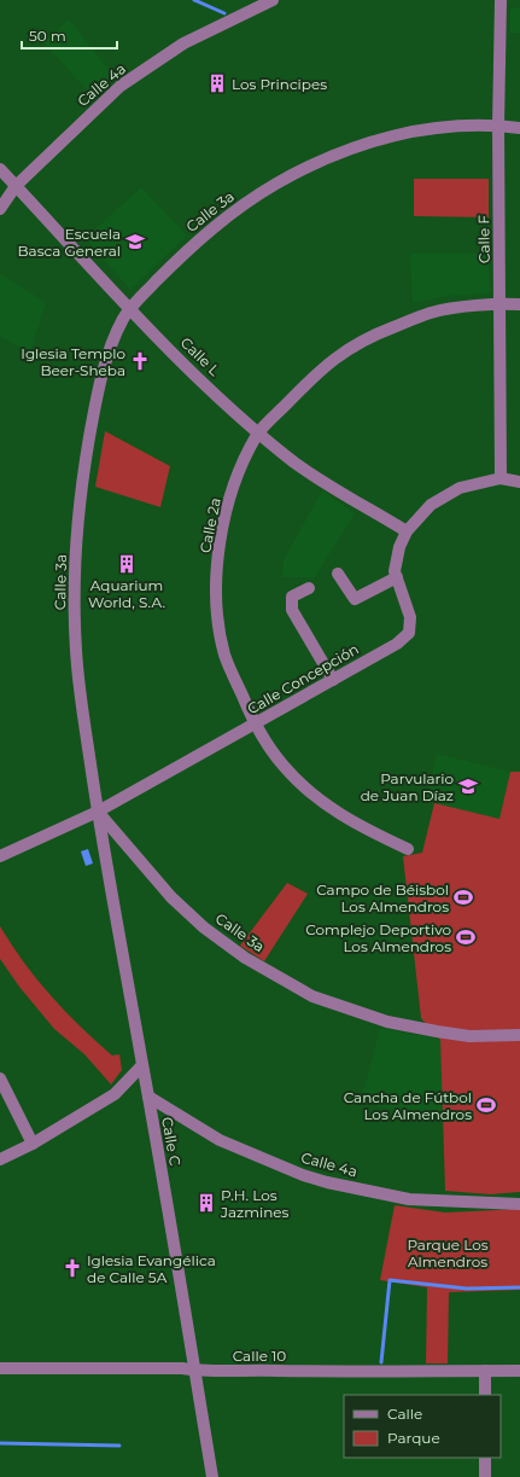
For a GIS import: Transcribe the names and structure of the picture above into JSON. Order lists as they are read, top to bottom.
{
  "streets": {
    "street": [
      "Calle 4a",
      "Calle 3a",
      "Calle F",
      "Calle L",
      "Calle 2a",
      "Calle Concepción",
      "Calle C",
      "Calle 10"
    ]
  },
  "crossings": [
    ["Calle 4a", "Calle L"],
    ["Calle 4a", "Calle C"],
    ["Calle 3a", "Calle F"],
    ["Calle 3a", "Calle L"],
    ["Calle 3a", "Calle Concepción"],
    ["Calle 3a", "Calle C"],
    ["Calle F", "Calle 2a"],
    ["Calle F", "Calle Concepción"],
    ["Calle L", "Calle 2a"],
    ["Calle L", "Calle Concepción"],
    ["Calle 2a", "Calle Concepción"],
    ["Calle Concepción", "Calle C"],
    ["Calle C", "Calle 10"]
  ],
  "parks": ["Parque Los Almendros"],
  "places": {
    "building": ["Los Principes", "Aquarium World, S.A.", "P.H. Los Jazmines"],
    "school or university": ["Escuela Basca General", "Parvulario de Juan Díaz"],
    "church": ["Iglesia Templo Beer-Sheba", "Iglesia Evangélica de Calle 5A"],
    "sports": ["Campo de Béisbol Los Almendros", "Complejo Deportivo Los Almendros", "Cancha de Fútbol Los Almendros"]
  },
  "legend": ["Calle", "Parque"],
  "scale_bar": "50 m"
}
